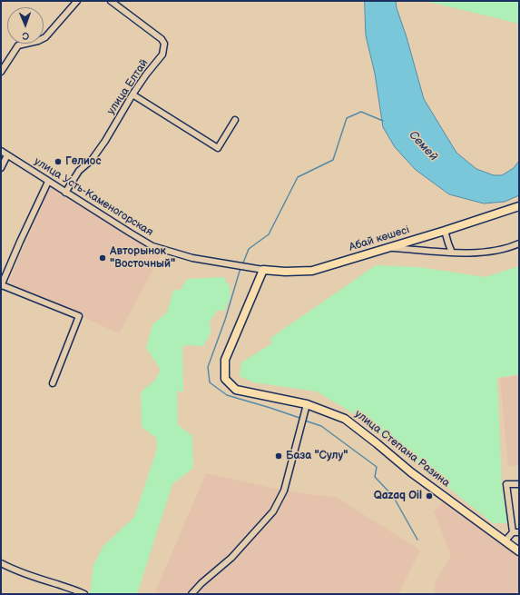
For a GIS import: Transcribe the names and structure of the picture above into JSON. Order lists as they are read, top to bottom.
{
  "streets": {
    "main road": ["Абай көшесі", "улица Степана Разина"],
    "street": ["улица Елтай", "улица Усть-Каменогорская"]
  },
  "crossings": [
    ["улица Елтай", "улица Усть-Каменогорская"],
    ["улица Усть-Каменогорская", "Абай көшесі"],
    ["Абай көшесі", "улица Степана Разина"]
  ],
  "water": ["Семей"],
  "places": [
    "Гелиос",
    "Авторынок \"Восточный\"",
    "База \"Сулу\"",
    "Qazaq Oil"
  ],
  "north": "bottom"
}
